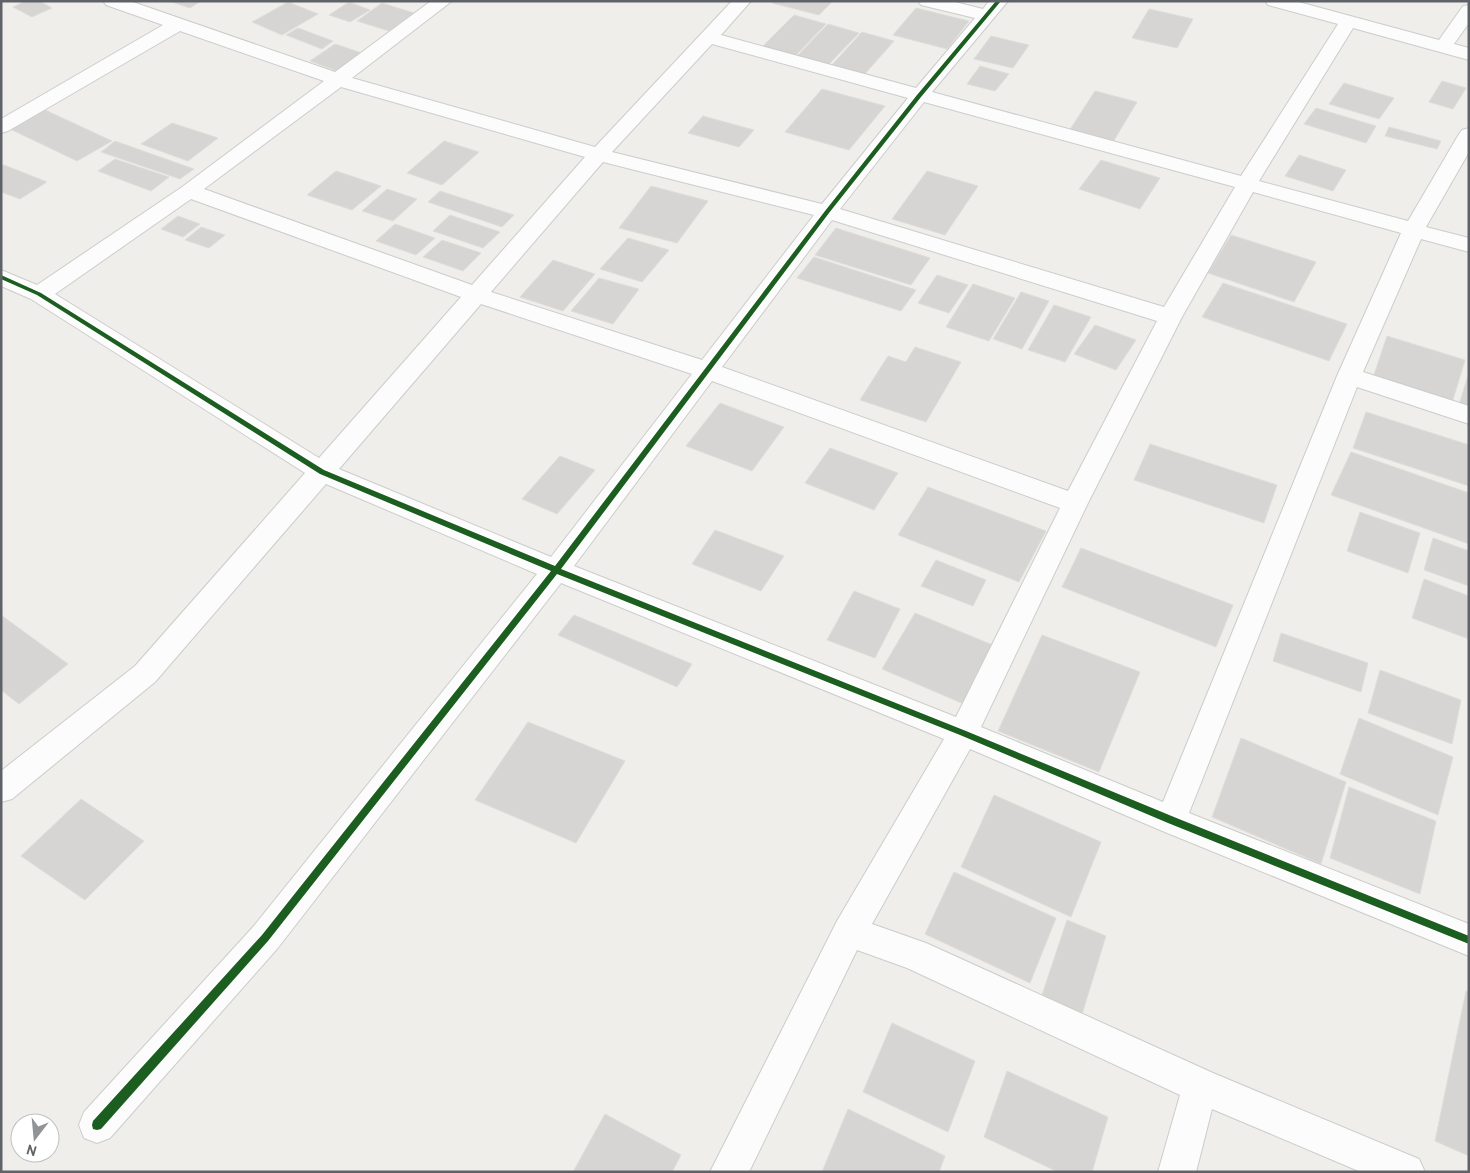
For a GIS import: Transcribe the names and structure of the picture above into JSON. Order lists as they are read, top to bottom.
{
  "north": "bottom"
}
